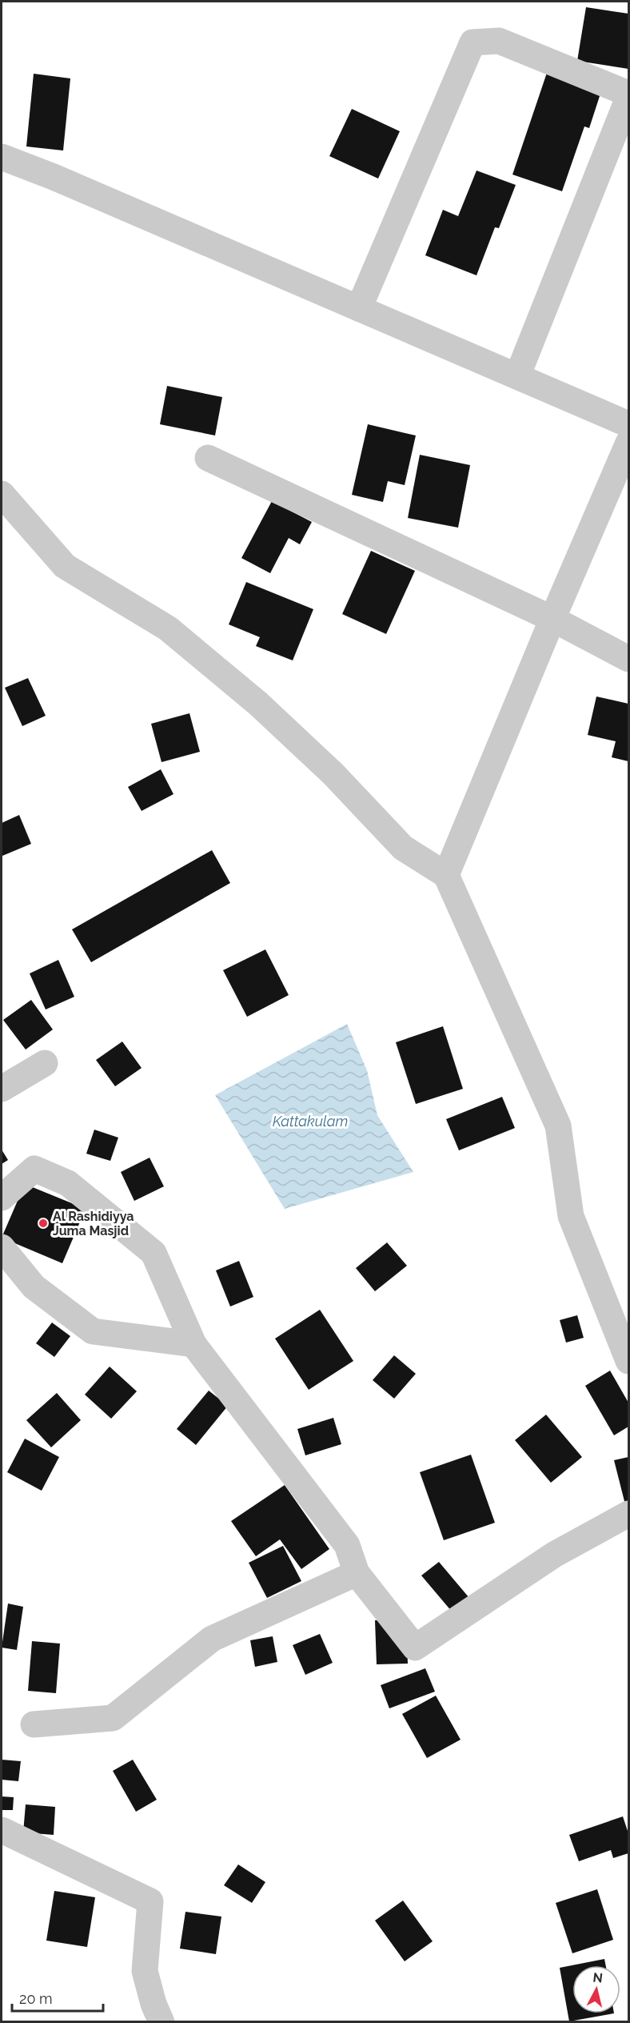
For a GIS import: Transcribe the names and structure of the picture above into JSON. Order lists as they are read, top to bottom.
{
  "water": ["Kattakulam"],
  "places": ["Al Rashidiyya Juma Masjid"],
  "scale_bar": "20 m",
  "north": "top"
}
